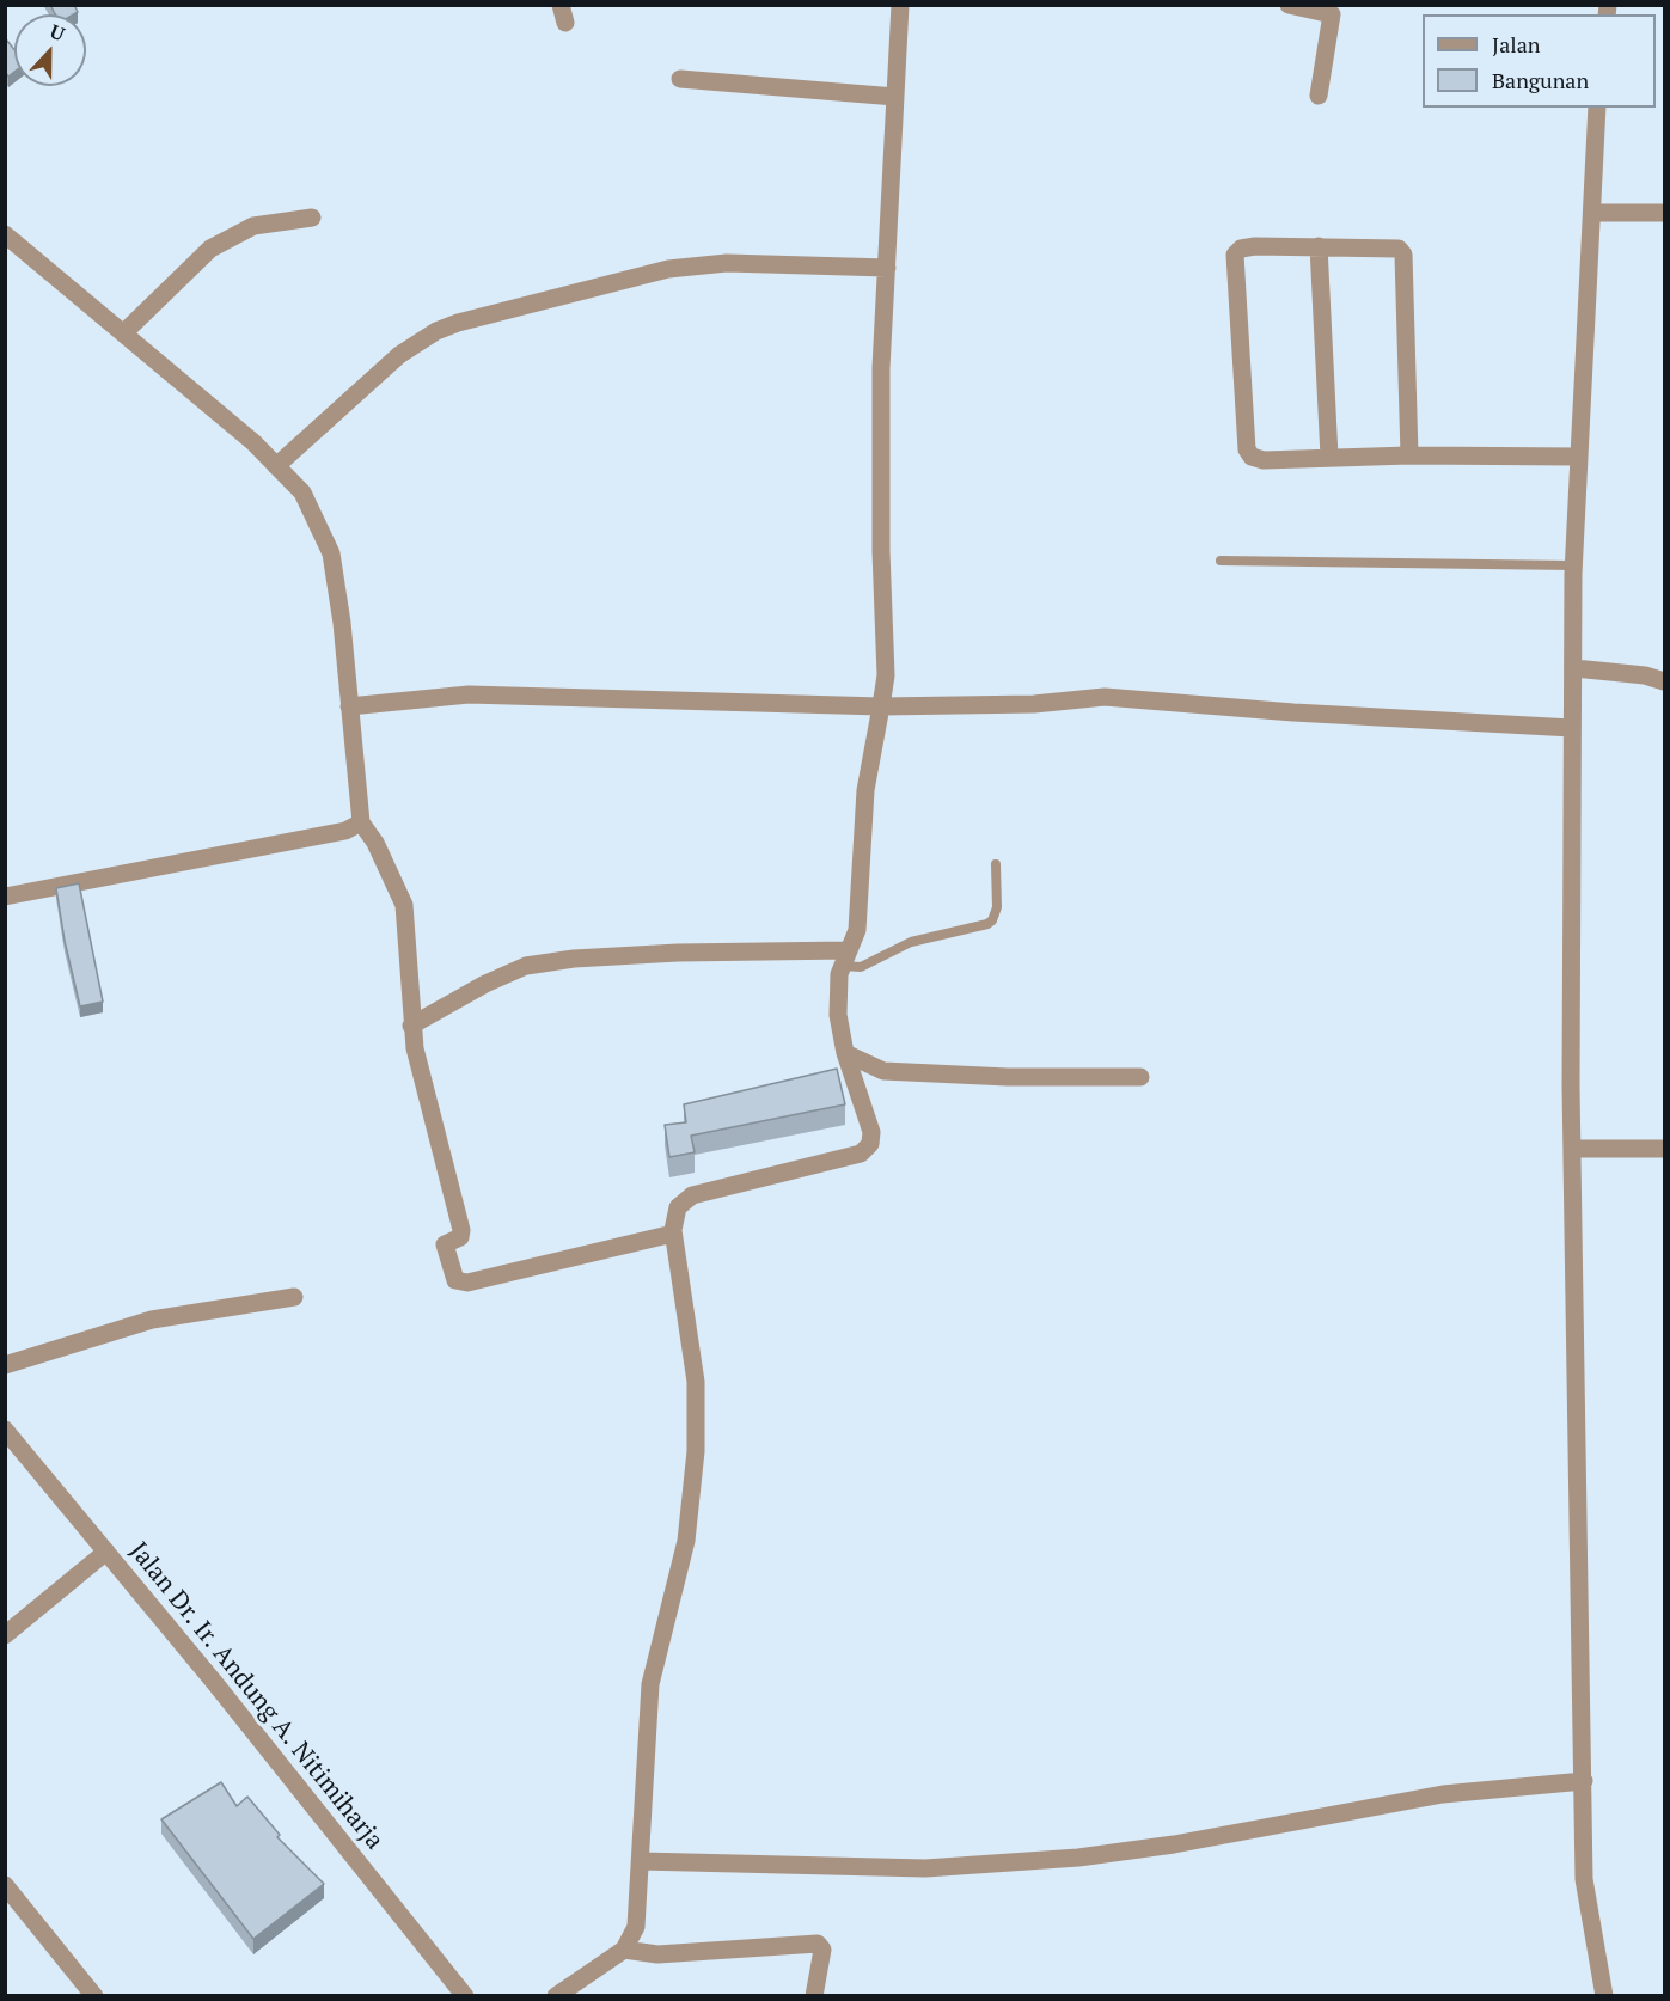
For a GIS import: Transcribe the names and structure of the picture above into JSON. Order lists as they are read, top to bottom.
{
  "streets": {
    "street": ["Jalan Dr. Ir. Andung A. Nitimiharja"]
  },
  "legend": ["Jalan", "Bangunan"],
  "north": "top"
}
